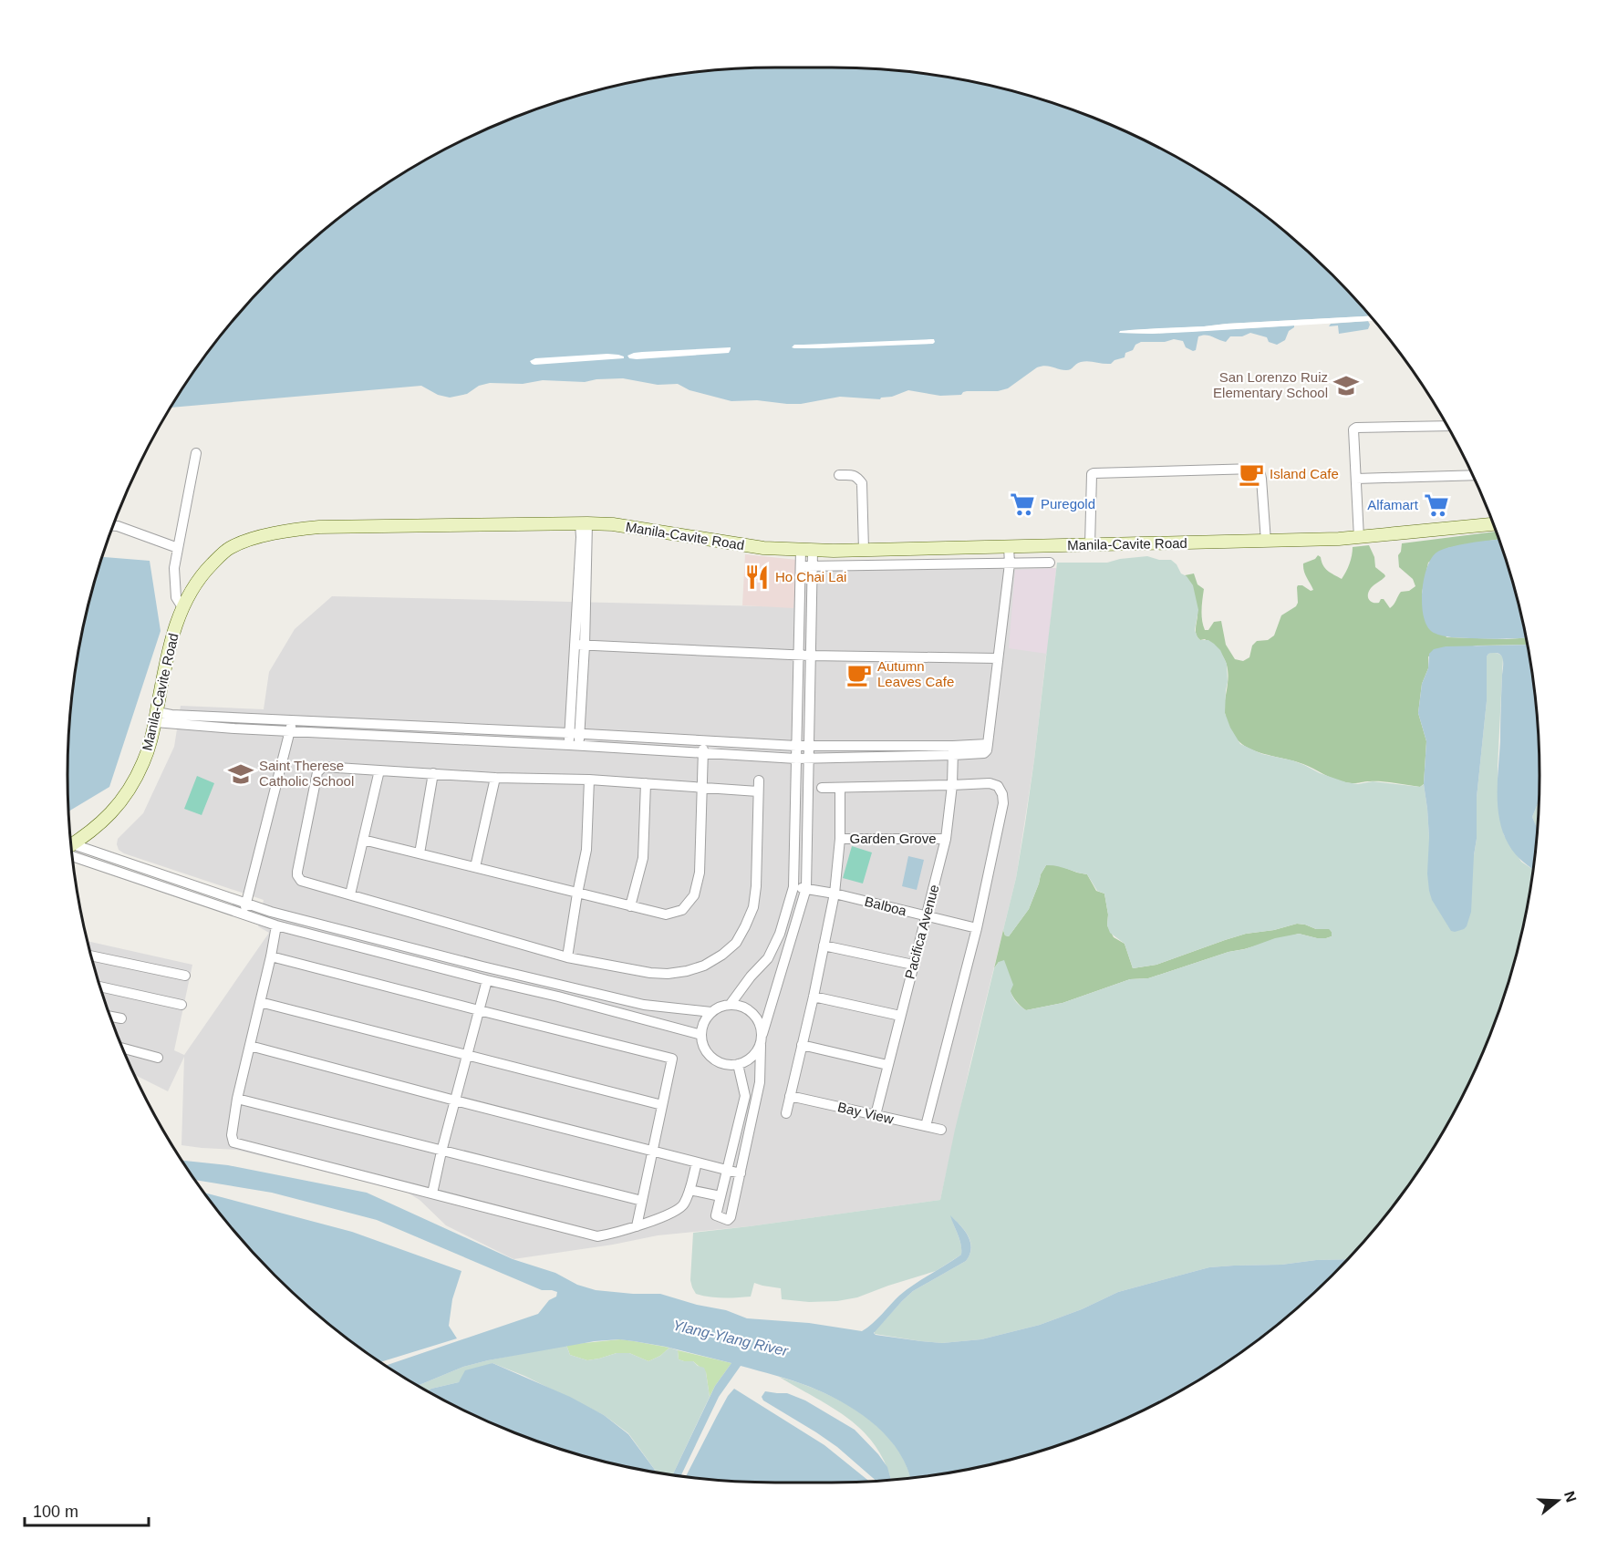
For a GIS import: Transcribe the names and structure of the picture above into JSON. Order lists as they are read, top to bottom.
{
  "streets": {
    "main road": ["Manila-Cavite Road"],
    "street": [
      "Garden Grove",
      "Balboa",
      "Pacifica Avenue",
      "Bay View"
    ]
  },
  "crossings": [
    ["Garden Grove", "Pacifica Avenue"],
    ["Balboa", "Pacifica Avenue"],
    ["Pacifica Avenue", "Bay View"]
  ],
  "water": ["Ylang-Ylang River"],
  "places": {
    "school or university": ["San Lorenzo Ruiz Elementary School", "Saint Therese Catholic School"],
    "cafe": ["Island Cafe", "Autumn Leaves Cafe"],
    "supermarket": ["Puregold", "Alfamart"],
    "restaurant": ["Ho Chai Lai"]
  },
  "scale_bar": "100 m",
  "north": "right"
}
